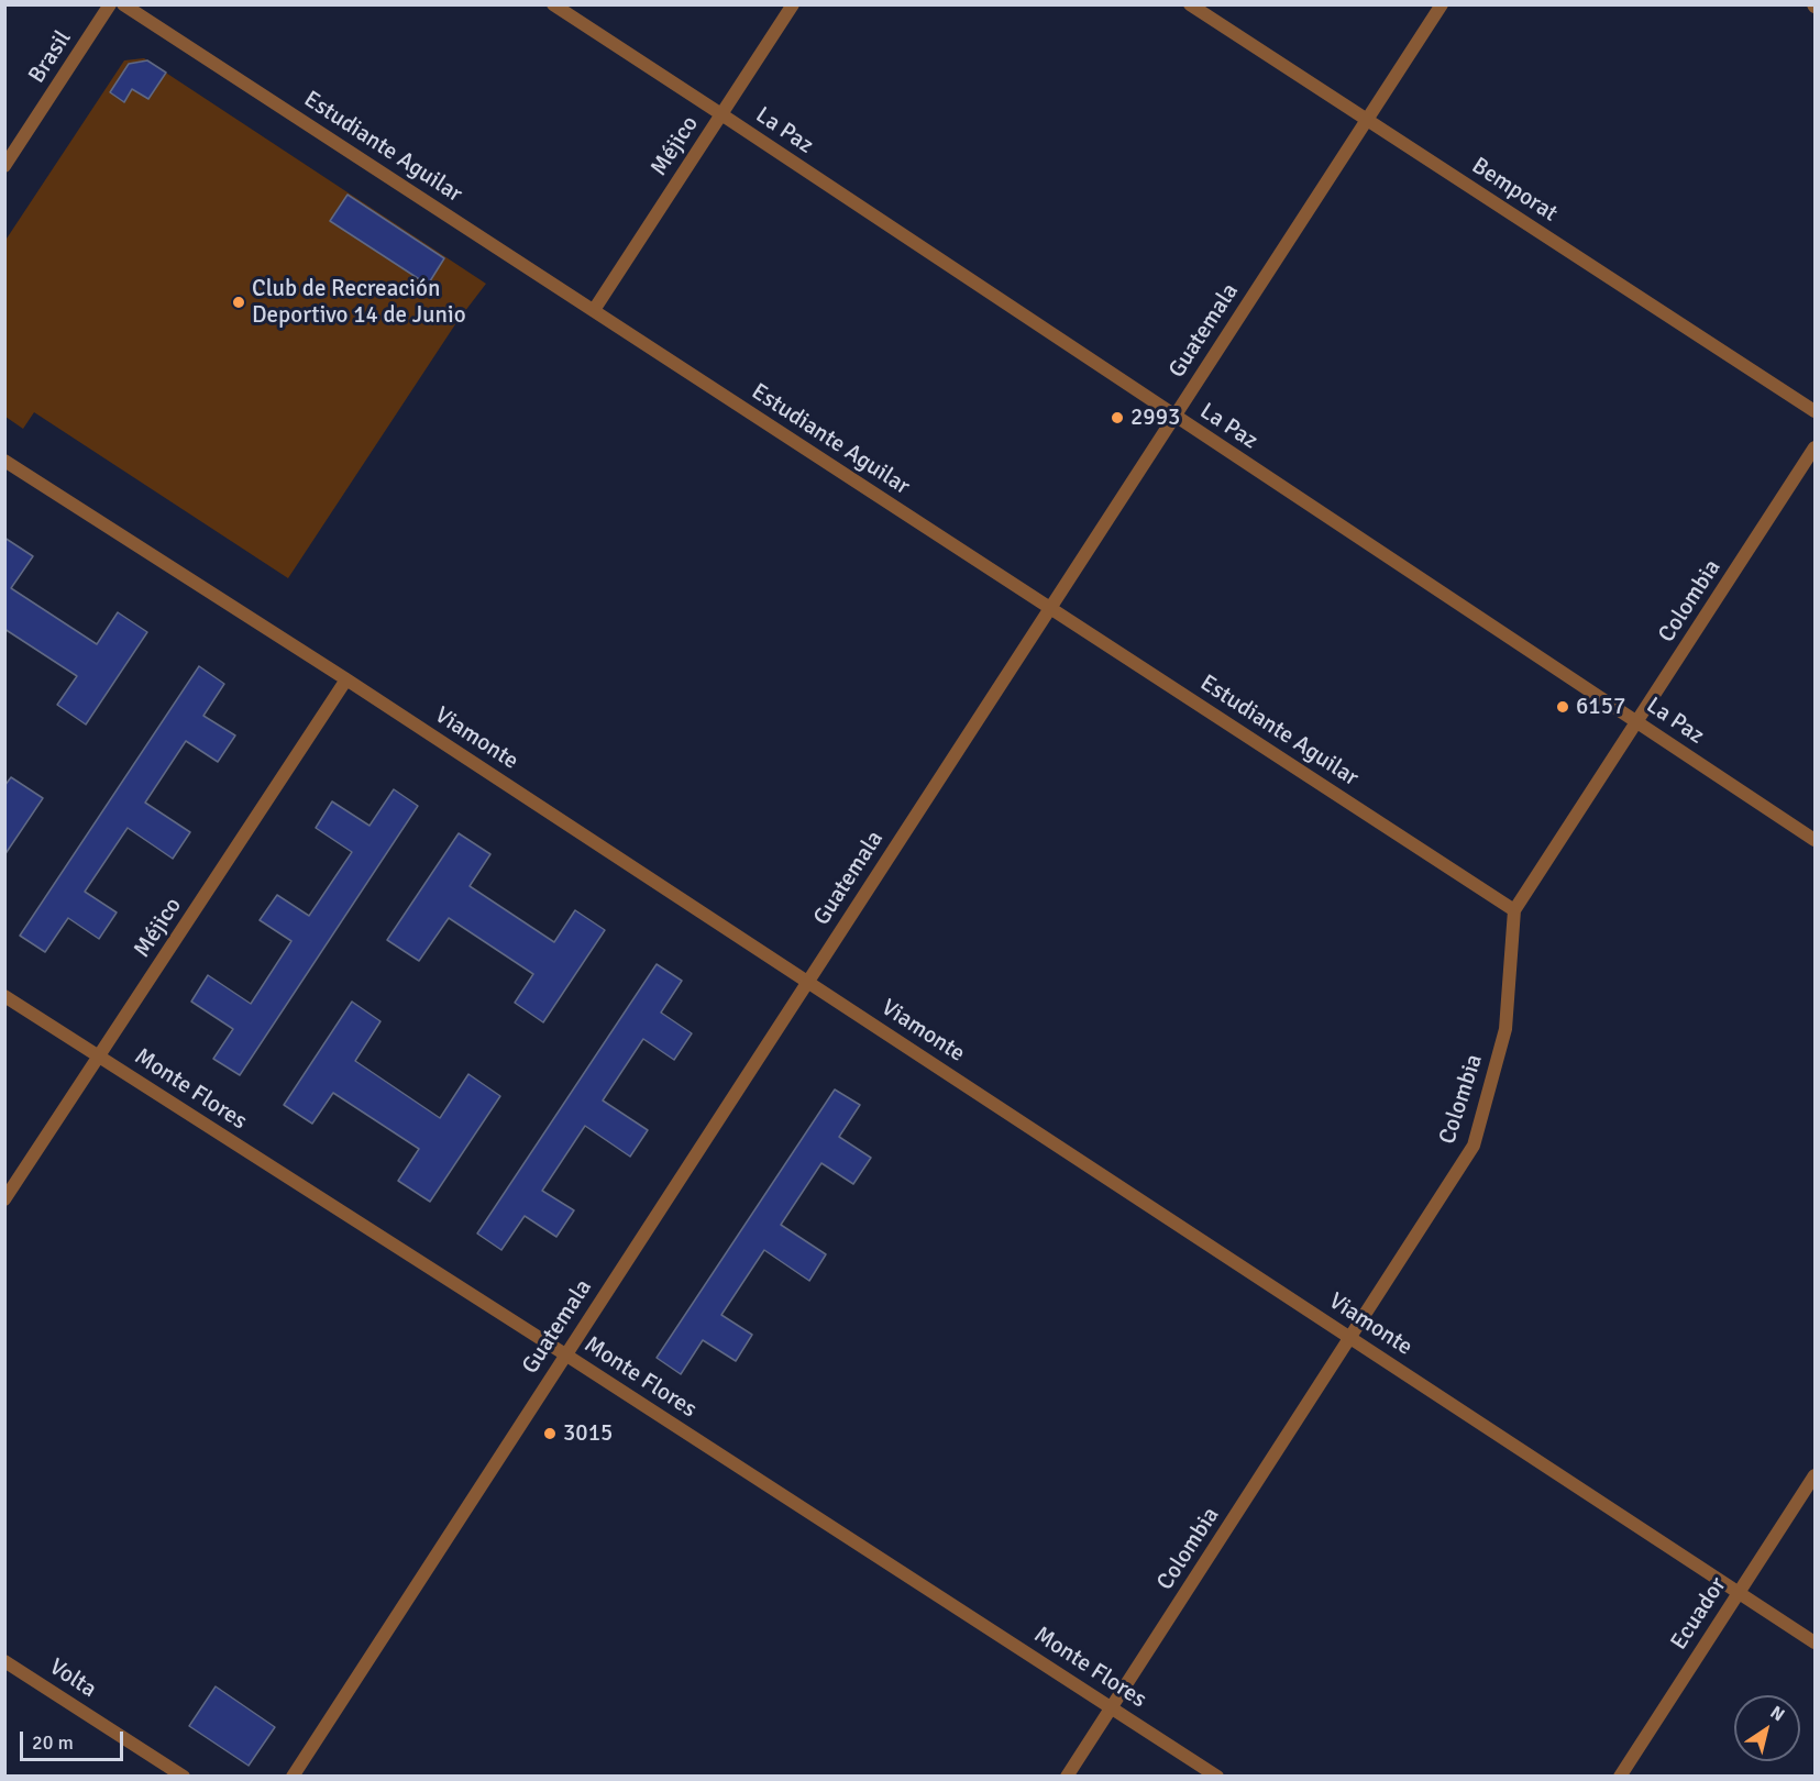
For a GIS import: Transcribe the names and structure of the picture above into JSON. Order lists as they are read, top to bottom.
{
  "streets": {
    "street": [
      "Brasil",
      "La Paz",
      "Méjico",
      "Estudiante Aguilar",
      "Bemporat",
      "Guatemala",
      "Colombia",
      "Viamonte",
      "Monte Flores",
      "Ecuador",
      "Volta"
    ]
  },
  "crossings": [
    ["La Paz", "Méjico"],
    ["La Paz", "Guatemala"],
    ["La Paz", "Colombia"],
    ["Méjico", "Estudiante Aguilar"],
    ["Méjico", "Viamonte"],
    ["Méjico", "Monte Flores"],
    ["Estudiante Aguilar", "Guatemala"],
    ["Estudiante Aguilar", "Colombia"],
    ["Bemporat", "Guatemala"],
    ["Guatemala", "Viamonte"],
    ["Guatemala", "Monte Flores"],
    ["Colombia", "Viamonte"],
    ["Colombia", "Monte Flores"],
    ["Viamonte", "Ecuador"]
  ],
  "places": [
    "Club de Recreación Deportivo 14 de Junio",
    "2993",
    "6157",
    "3015"
  ],
  "scale_bar": "20 m",
  "north": "top right"
}
